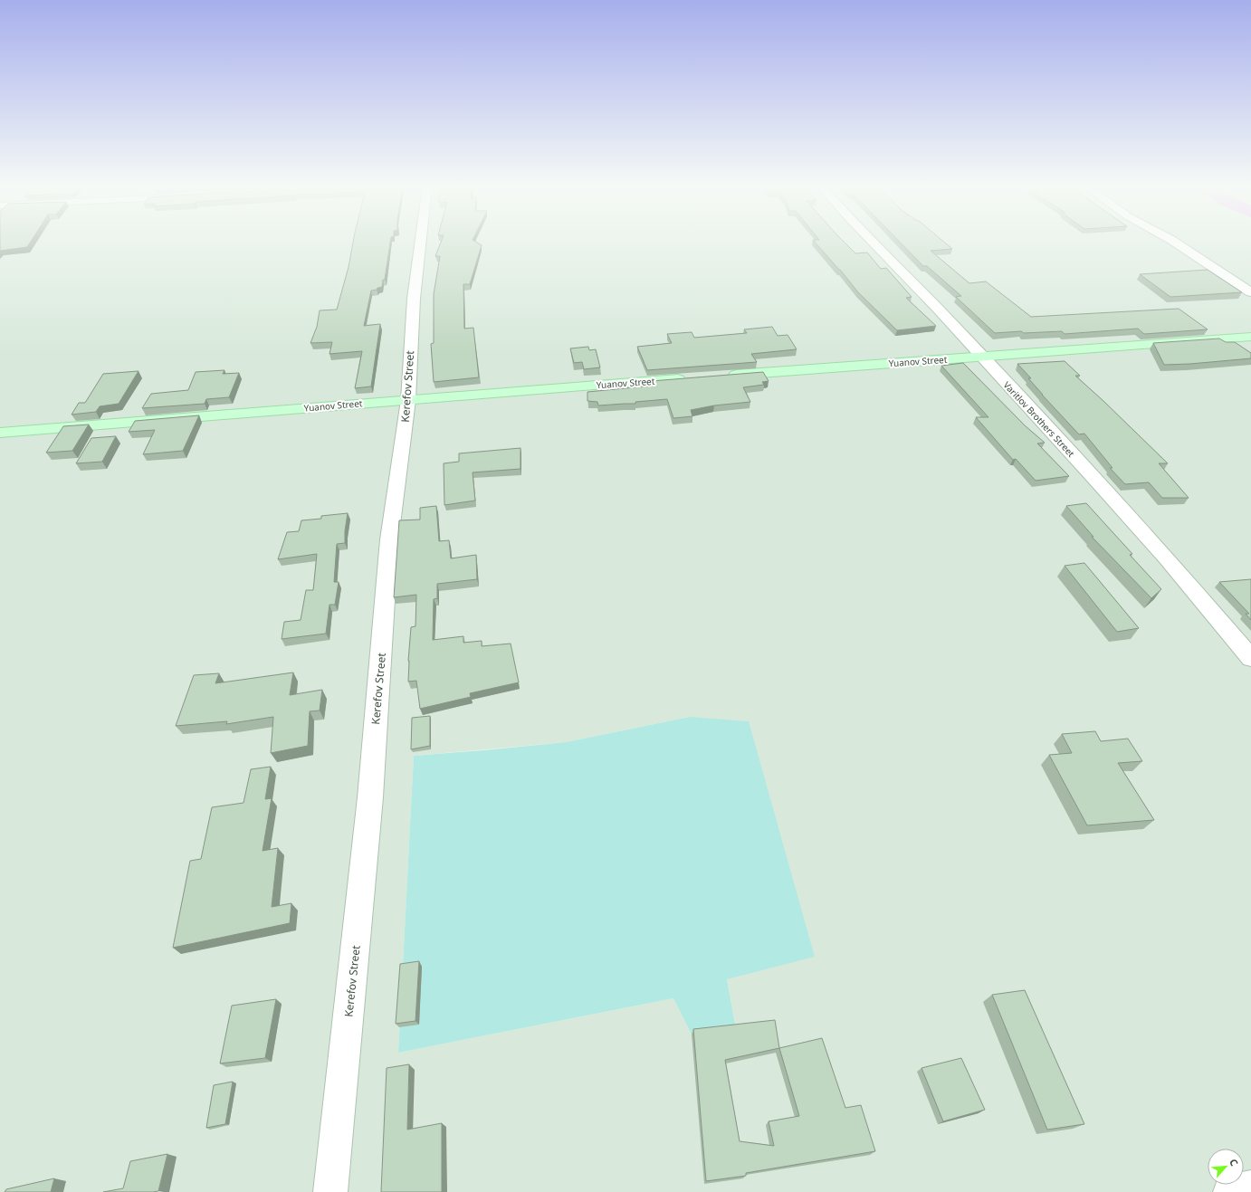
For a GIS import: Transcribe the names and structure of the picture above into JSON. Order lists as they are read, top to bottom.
{
  "streets": {
    "street": ["Yuanov Street", "Kerefov Street", "Varitlov Brothers Street"]
  },
  "crossings": [
    ["Yuanov Street", "Kerefov Street"],
    ["Yuanov Street", "Varitlov Brothers Street"]
  ],
  "north": "top right"
}
